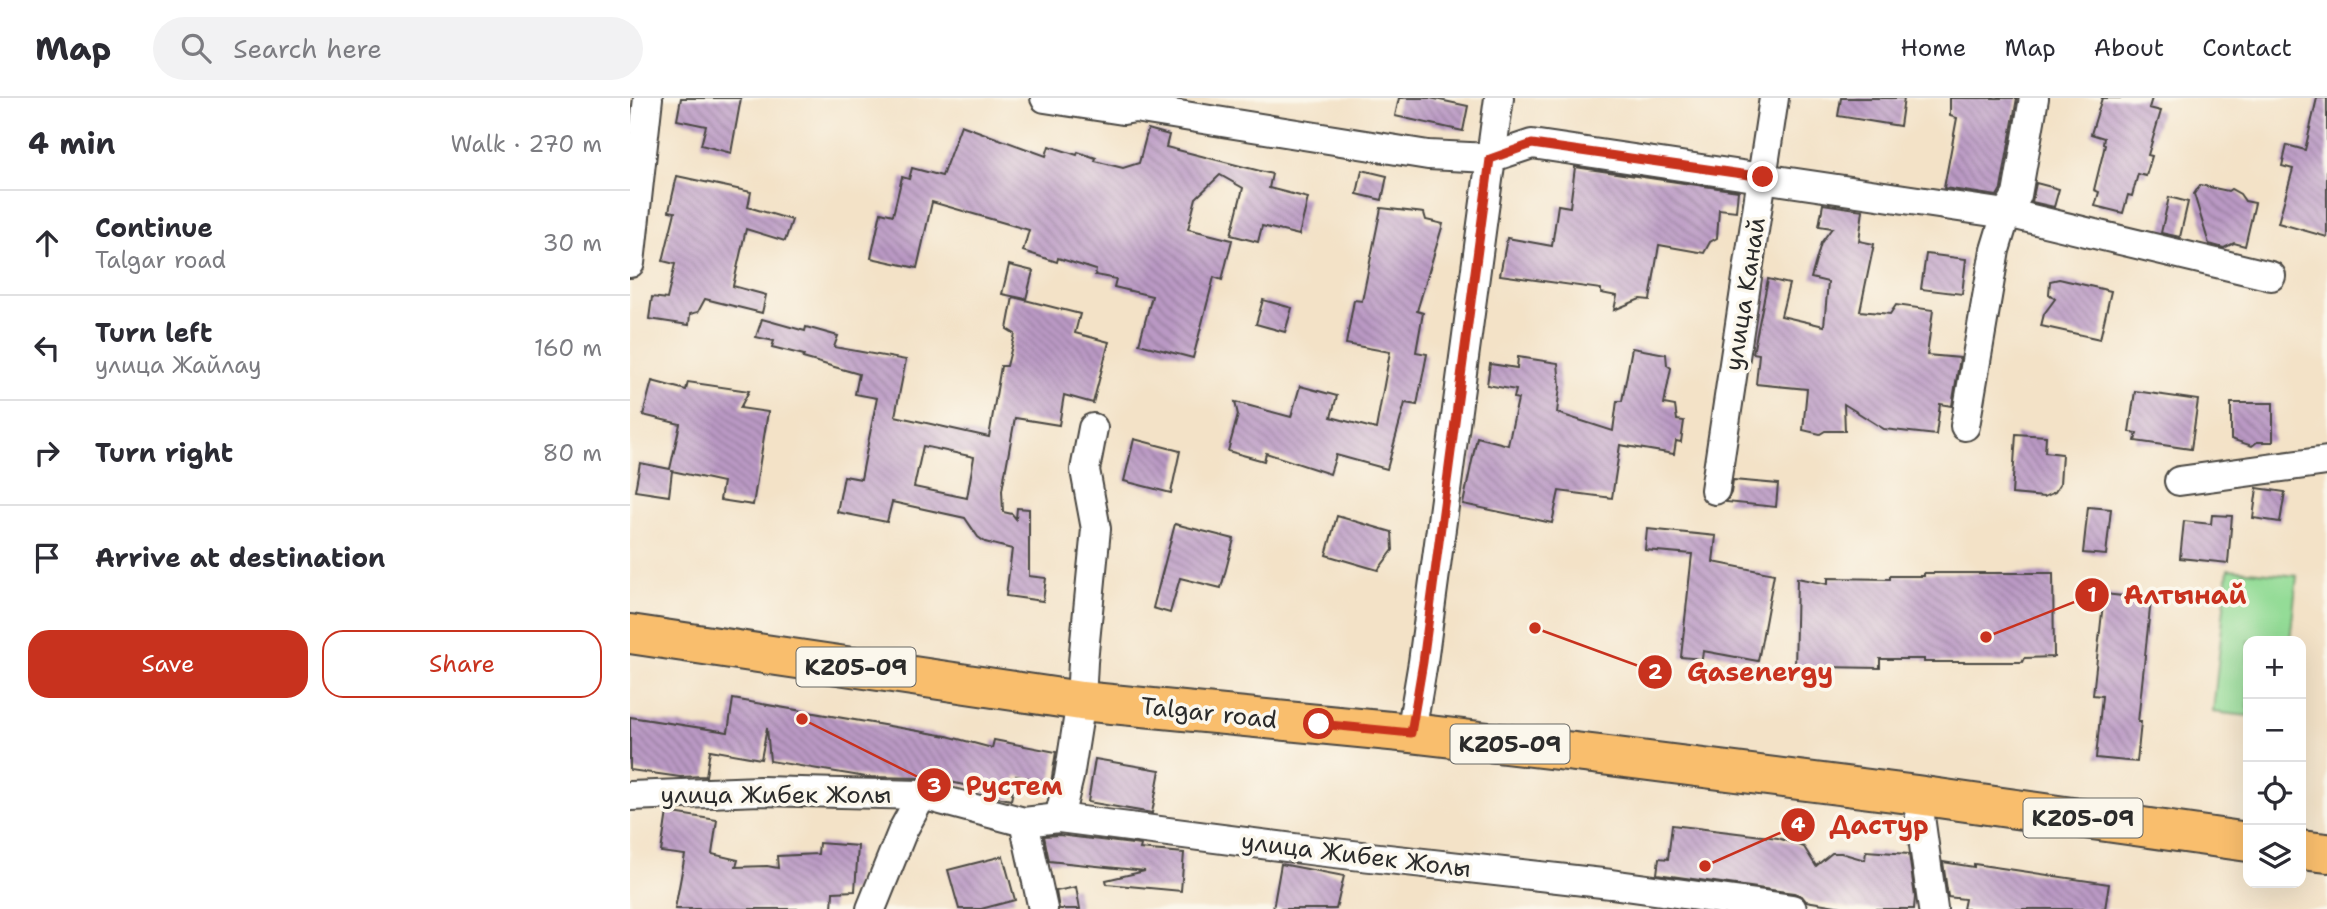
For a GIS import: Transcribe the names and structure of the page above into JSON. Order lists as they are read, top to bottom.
{
  "streets": {
    "main road": ["KZ05-09", "Talgar road"],
    "street": ["улица Канай", "улица Жибек Жолы"]
  },
  "places": [
    "Gasenergy",
    "Алтынай",
    "Рустем",
    "Дастур"
  ],
  "page": {
    "header": "Map",
    "search": "Search here",
    "nav": [
      "Home",
      "Map",
      "About",
      "Contact"
    ],
    "heading": ["4 min", "Walk · 270 m"],
    "list": [
      ["Continue", "Talgar road", "30 m"],
      ["Turn left", "улица Жайлау", "160 m"],
      ["Turn right", "80 m"],
      "Arrive at destination"
    ],
    "buttons": ["Save", "Share"],
    "map_buttons": ["+", "−"]
  }
}
